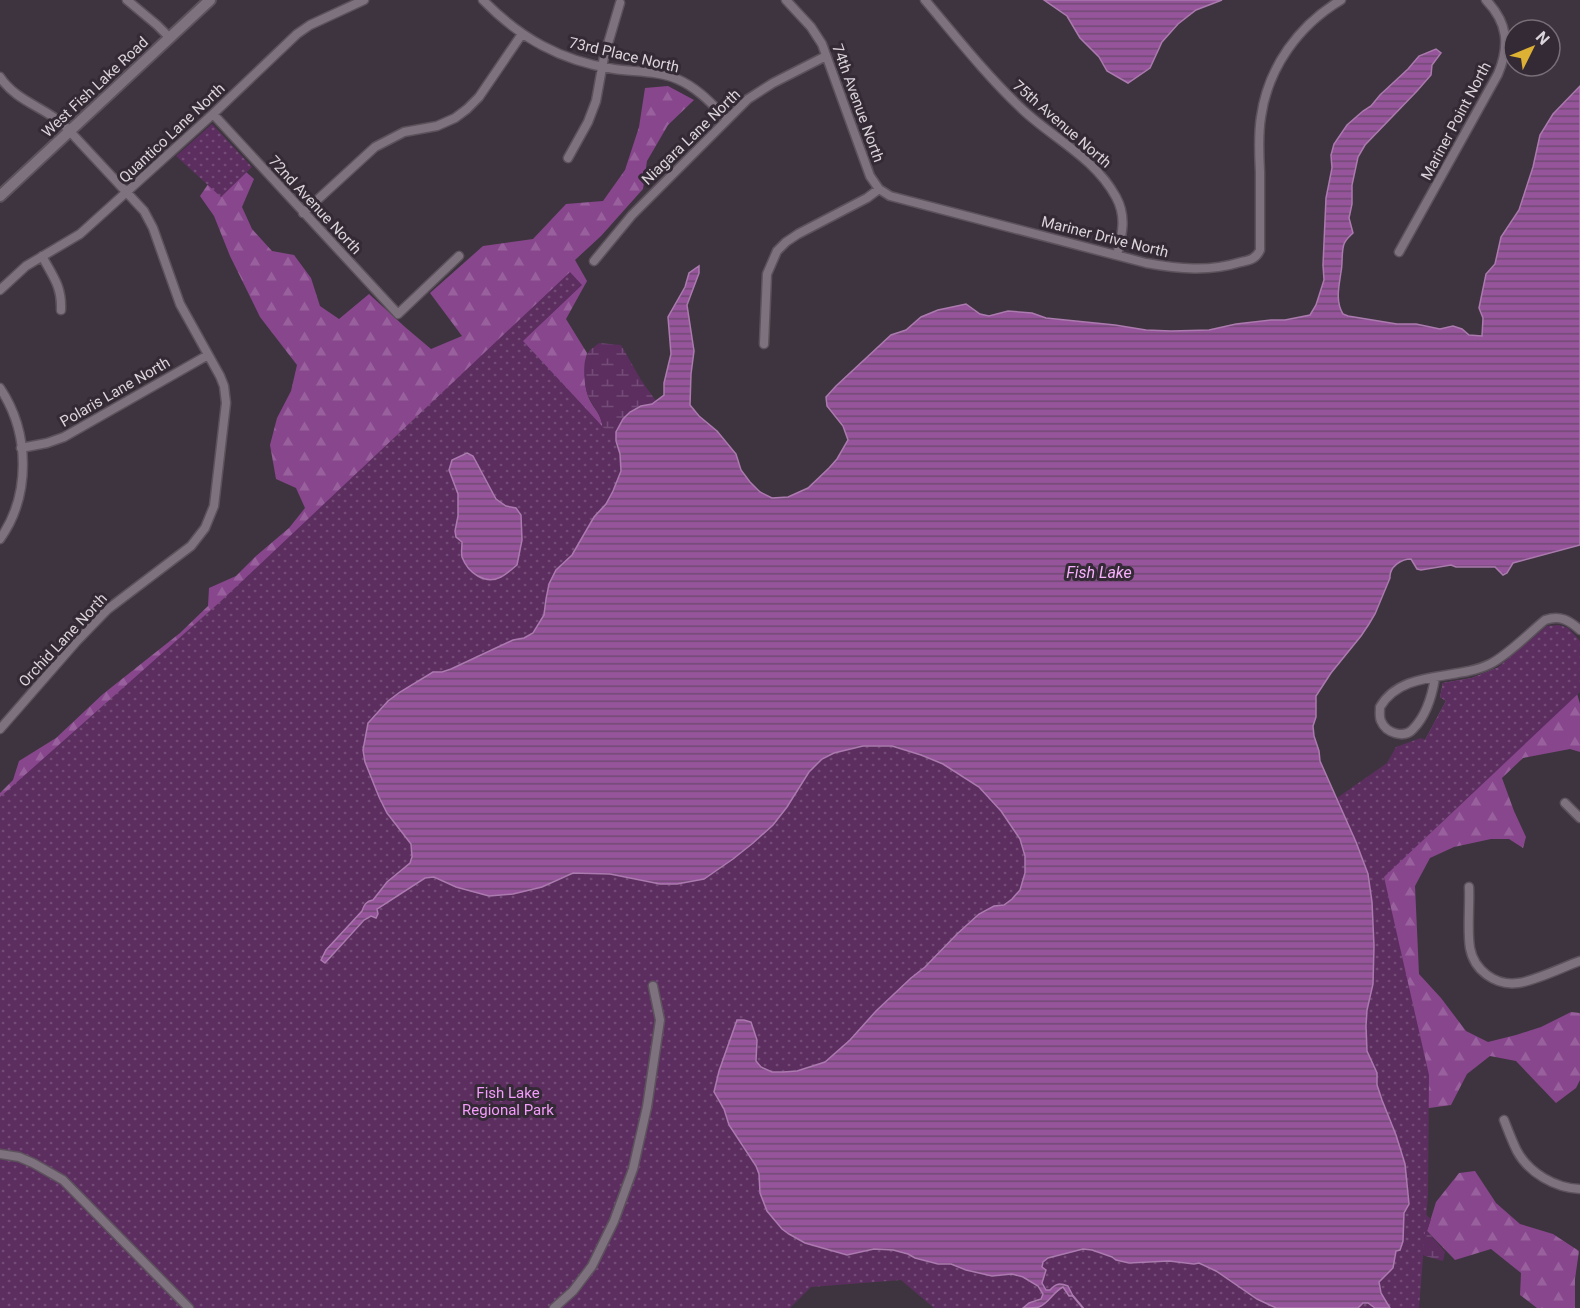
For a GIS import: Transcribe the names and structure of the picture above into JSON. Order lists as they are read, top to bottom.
{
  "streets": {
    "street": [
      "73rd Place North",
      "West Fish Lake Road",
      "74th Avenue North",
      "Mariner Point North",
      "75th Avenue North",
      "Quantico Lane North",
      "Niagara Lane North",
      "72nd Avenue North",
      "Mariner Drive North",
      "Polaris Lane North",
      "Orchid Lane North"
    ]
  },
  "crossings": [
    ["73rd Place North", "Niagara Lane North"],
    ["West Fish Lake Road", "Orchid Lane North"],
    ["74th Avenue North", "Niagara Lane North"],
    ["74th Avenue North", "Mariner Drive North"],
    ["75th Avenue North", "Mariner Drive North"],
    ["Quantico Lane North", "72nd Avenue North"],
    ["Quantico Lane North", "Orchid Lane North"],
    ["Polaris Lane North", "Orchid Lane North"]
  ],
  "water": ["Fish Lake"],
  "parks": ["Fish Lake Regional Park"],
  "north": "top right"
}
